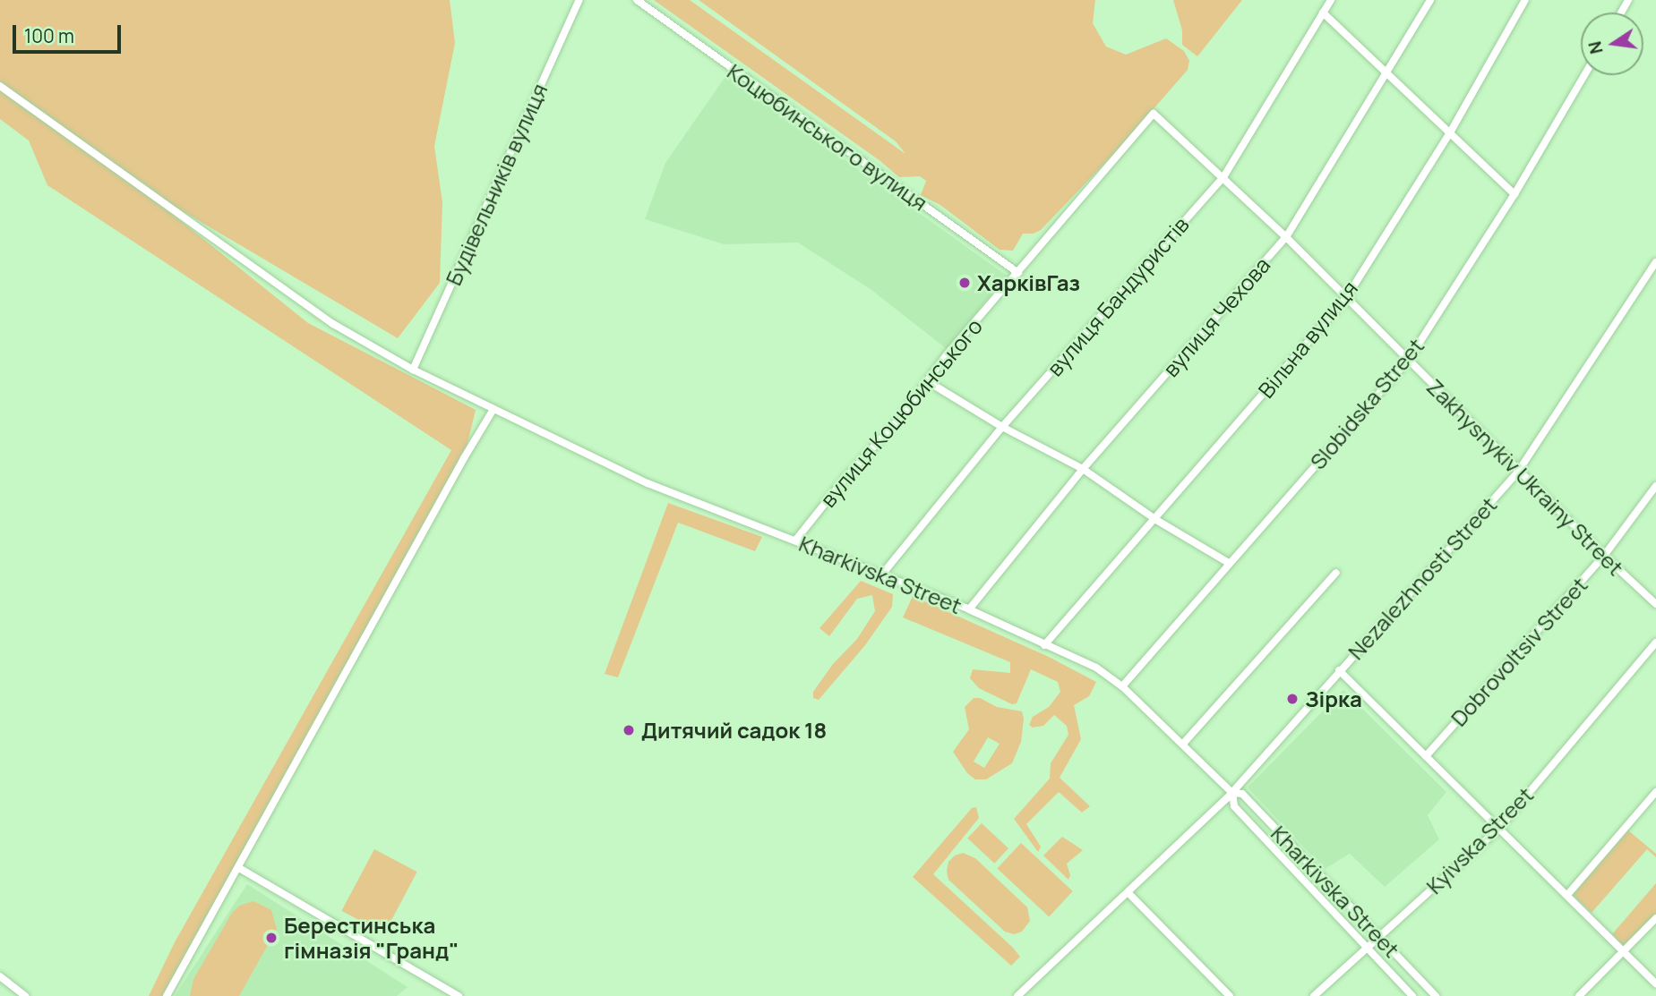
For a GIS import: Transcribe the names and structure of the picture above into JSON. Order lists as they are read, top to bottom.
{
  "streets": {
    "street": [
      "Коцюбинського вулиця",
      "Будівельників вулиця",
      "вулиця Бандуристів",
      "вулиця Чехова",
      "Вільна вулиця",
      "Slobidska Street",
      "вулиця Коцюбинського",
      "Zakhysnykiv Ukrainy Street",
      "Kharkivska Street",
      "Nezalezhnosti Street",
      "Dobrovoltsiv Street",
      "Kyivska Street"
    ]
  },
  "crossings": [
    ["Коцюбинського вулиця", "вулиця Коцюбинського"],
    ["Будівельників вулиця", "Kharkivska Street"],
    ["вулиця Бандуристів", "Zakhysnykiv Ukrainy Street"],
    ["вулиця Бандуристів", "Kharkivska Street"],
    ["вулиця Чехова", "Zakhysnykiv Ukrainy Street"],
    ["вулиця Чехова", "Kharkivska Street"],
    ["Вільна вулиця", "Zakhysnykiv Ukrainy Street"],
    ["Вільна вулиця", "Kharkivska Street"],
    ["Slobidska Street", "Zakhysnykiv Ukrainy Street"],
    ["Slobidska Street", "Kharkivska Street"],
    ["вулиця Коцюбинського", "Zakhysnykiv Ukrainy Street"],
    ["вулиця Коцюбинського", "Kharkivska Street"],
    ["Zakhysnykiv Ukrainy Street", "Nezalezhnosti Street"],
    ["Zakhysnykiv Ukrainy Street", "Dobrovoltsiv Street"],
    ["Kharkivska Street", "Nezalezhnosti Street"],
    ["Kharkivska Street", "Kyivska Street"]
  ],
  "places": [
    "ХарківГаз",
    "Зірка",
    "Дитячий садок 18",
    "Берестинська гімназія \"Гранд\""
  ],
  "scale_bar": "100 m",
  "north": "left"
}
